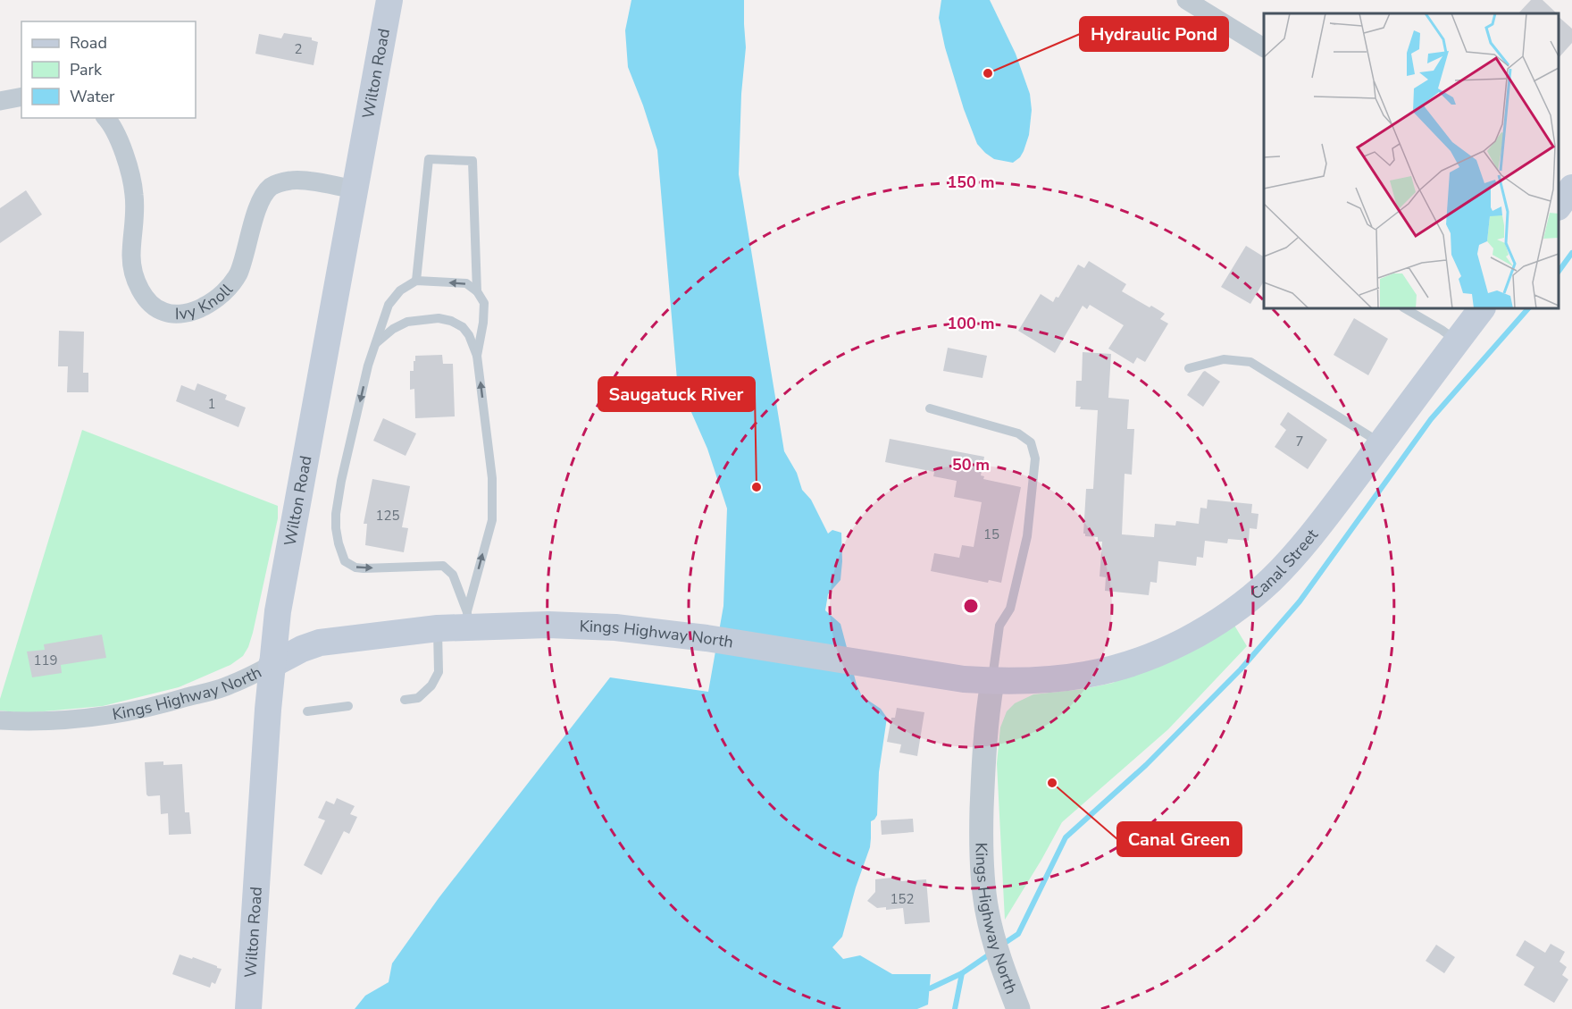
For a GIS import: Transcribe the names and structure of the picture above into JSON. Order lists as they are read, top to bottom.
{
  "streets": {
    "main road": ["Wilton Road", "Canal Street", "Kings Highway North"],
    "street": ["Ivy Knoll"]
  },
  "crossings": [
    ["Wilton Road", "Ivy Knoll"],
    ["Wilton Road", "Kings Highway North"],
    ["Canal Street", "Kings Highway North"]
  ],
  "places": ["Hydraulic Pond", "Saugatuck River", "Canal Green"],
  "house_numbers": [
    "2",
    "1",
    "7",
    "125",
    "15",
    "119",
    "152"
  ],
  "legend": ["Road", "Park", "Water"],
  "rings": ["150 m", "100 m", "50 m"]
}
